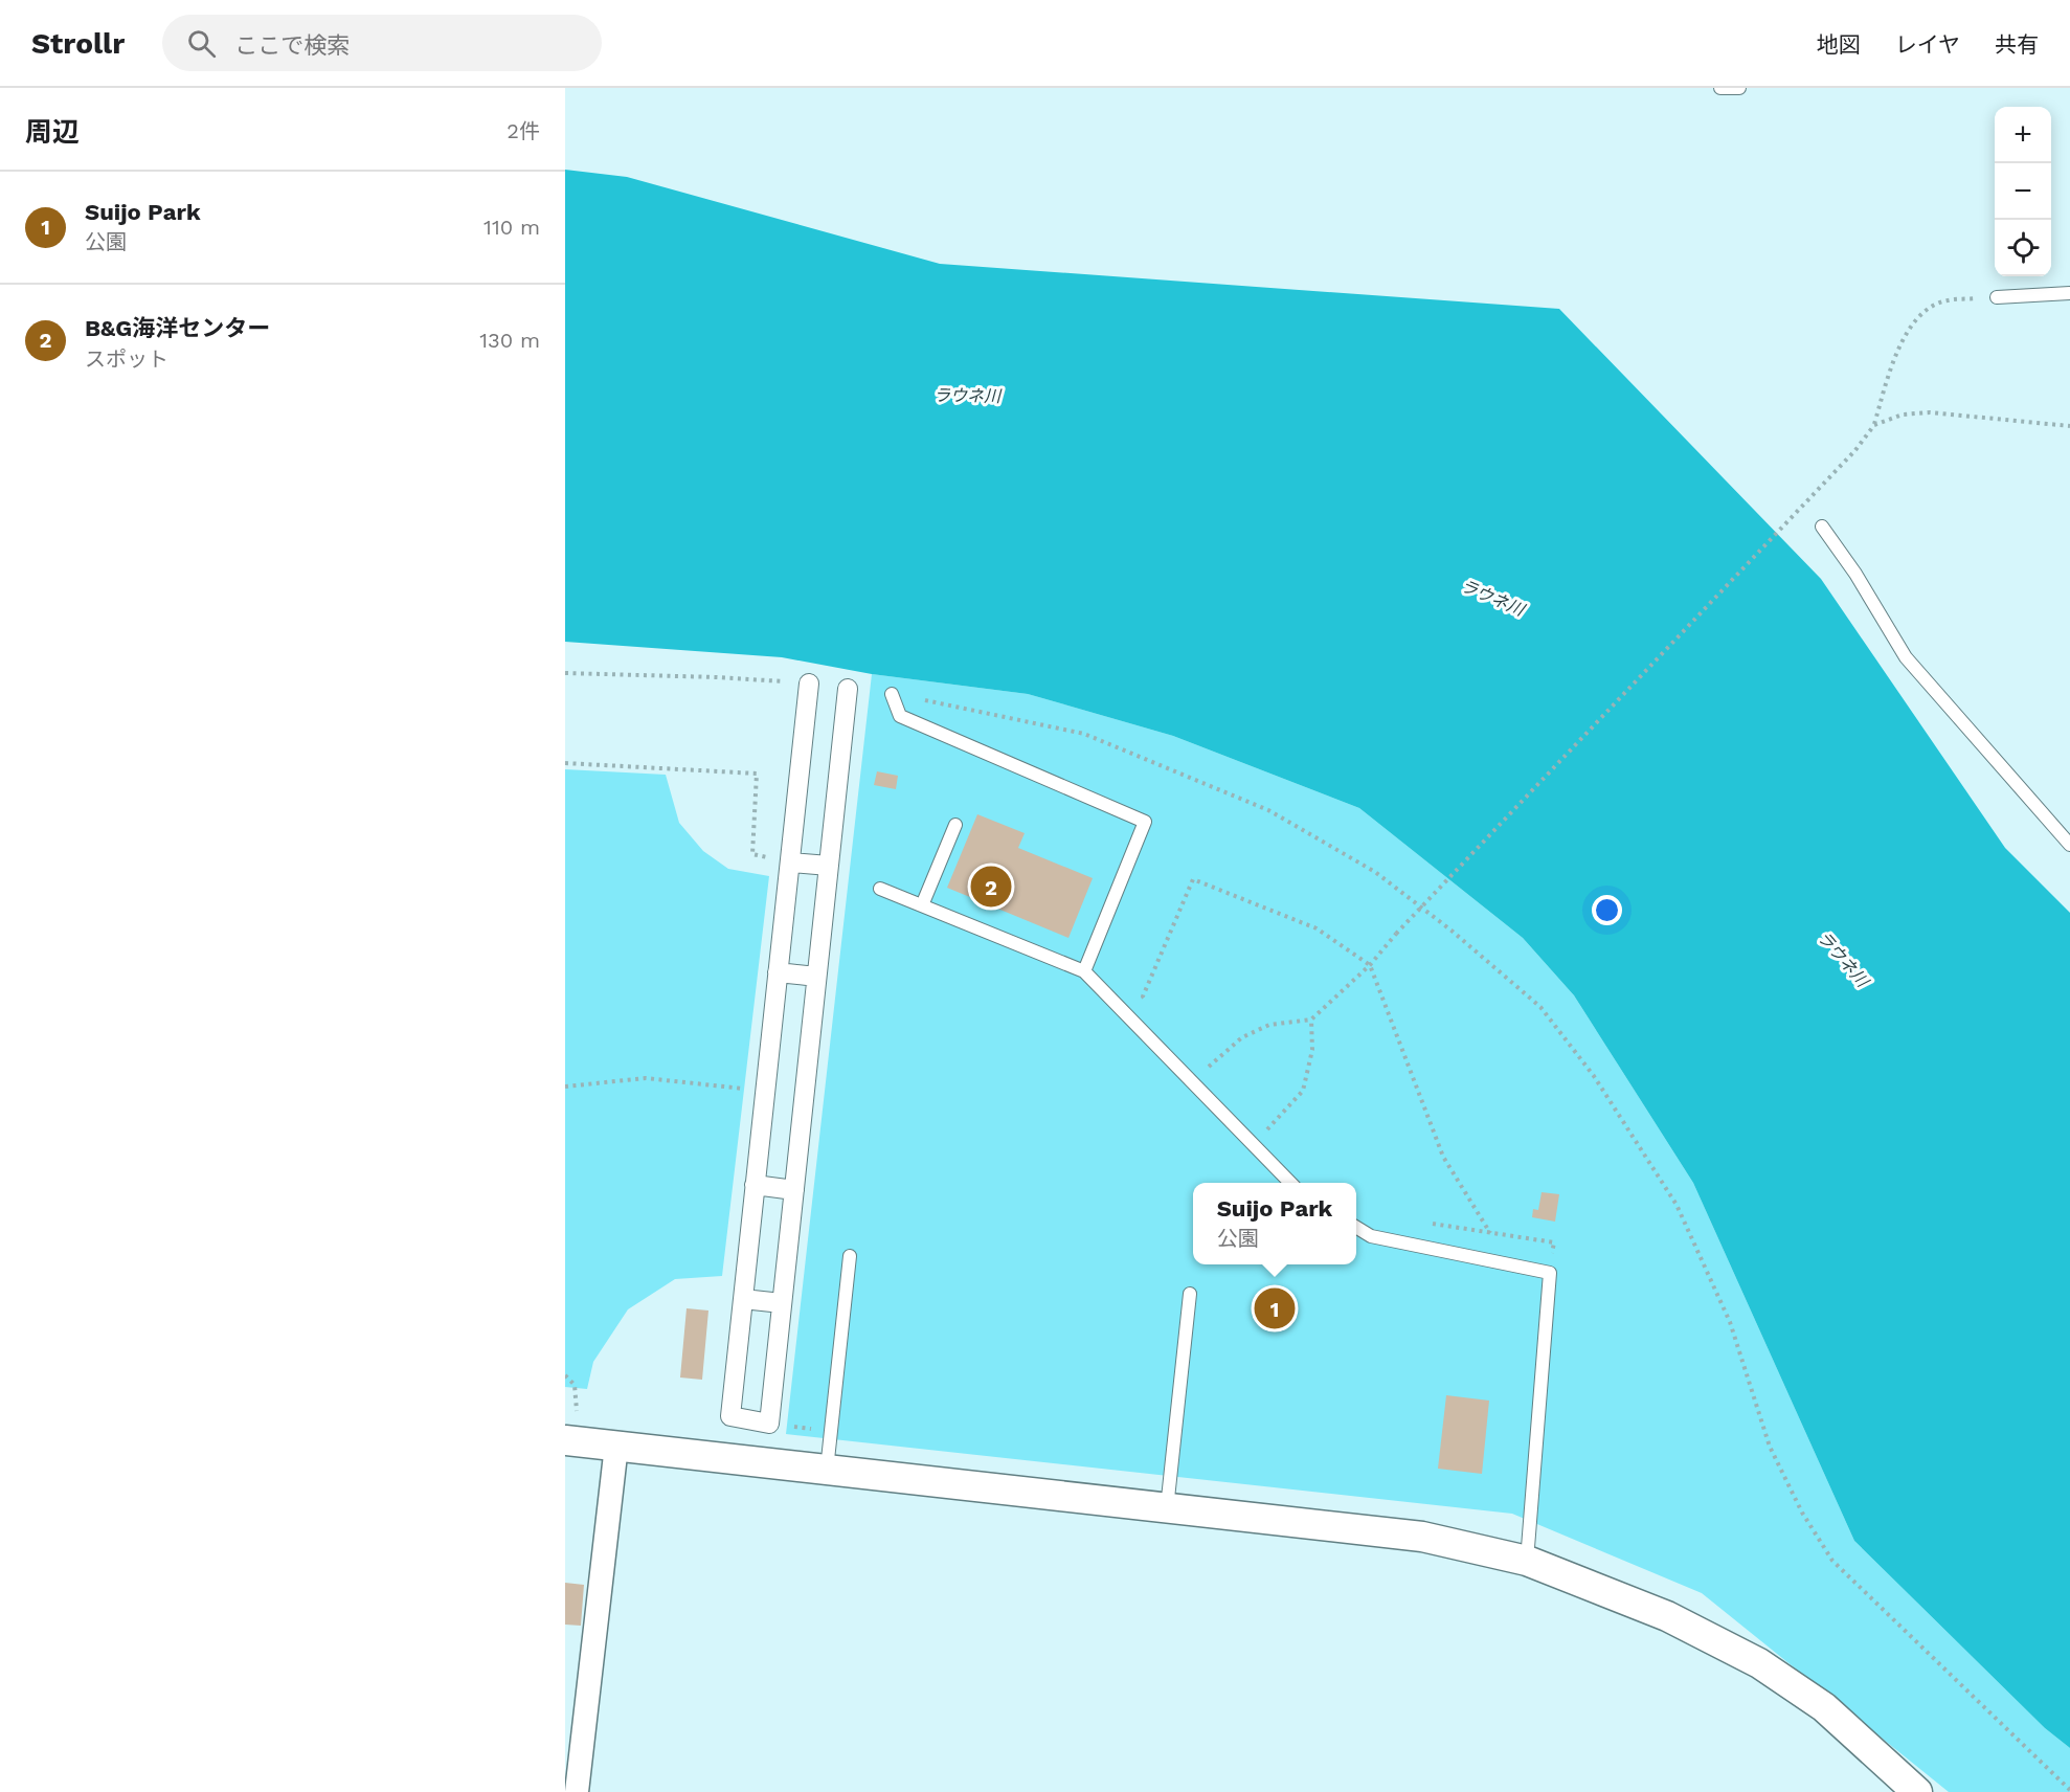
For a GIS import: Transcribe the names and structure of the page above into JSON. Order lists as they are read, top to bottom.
{
  "water": ["ラウネ川"],
  "page": {
    "header": "Strollr",
    "search": "ここで検索",
    "nav": ["地図", "レイヤ", "共有"],
    "heading": ["周辺", "2件"],
    "map_buttons": ["+", "−"],
    "list": [
      {
        "mark": "1",
        "name": "Suijo Park",
        "note": "公園",
        "value": "110 m"
      },
      {
        "mark": "2",
        "name": "B&G海洋センター",
        "note": "スポット",
        "value": "130 m"
      }
    ],
    "pins": ["2", "1"],
    "popup": ["Suijo Park", "公園"]
  }
}
